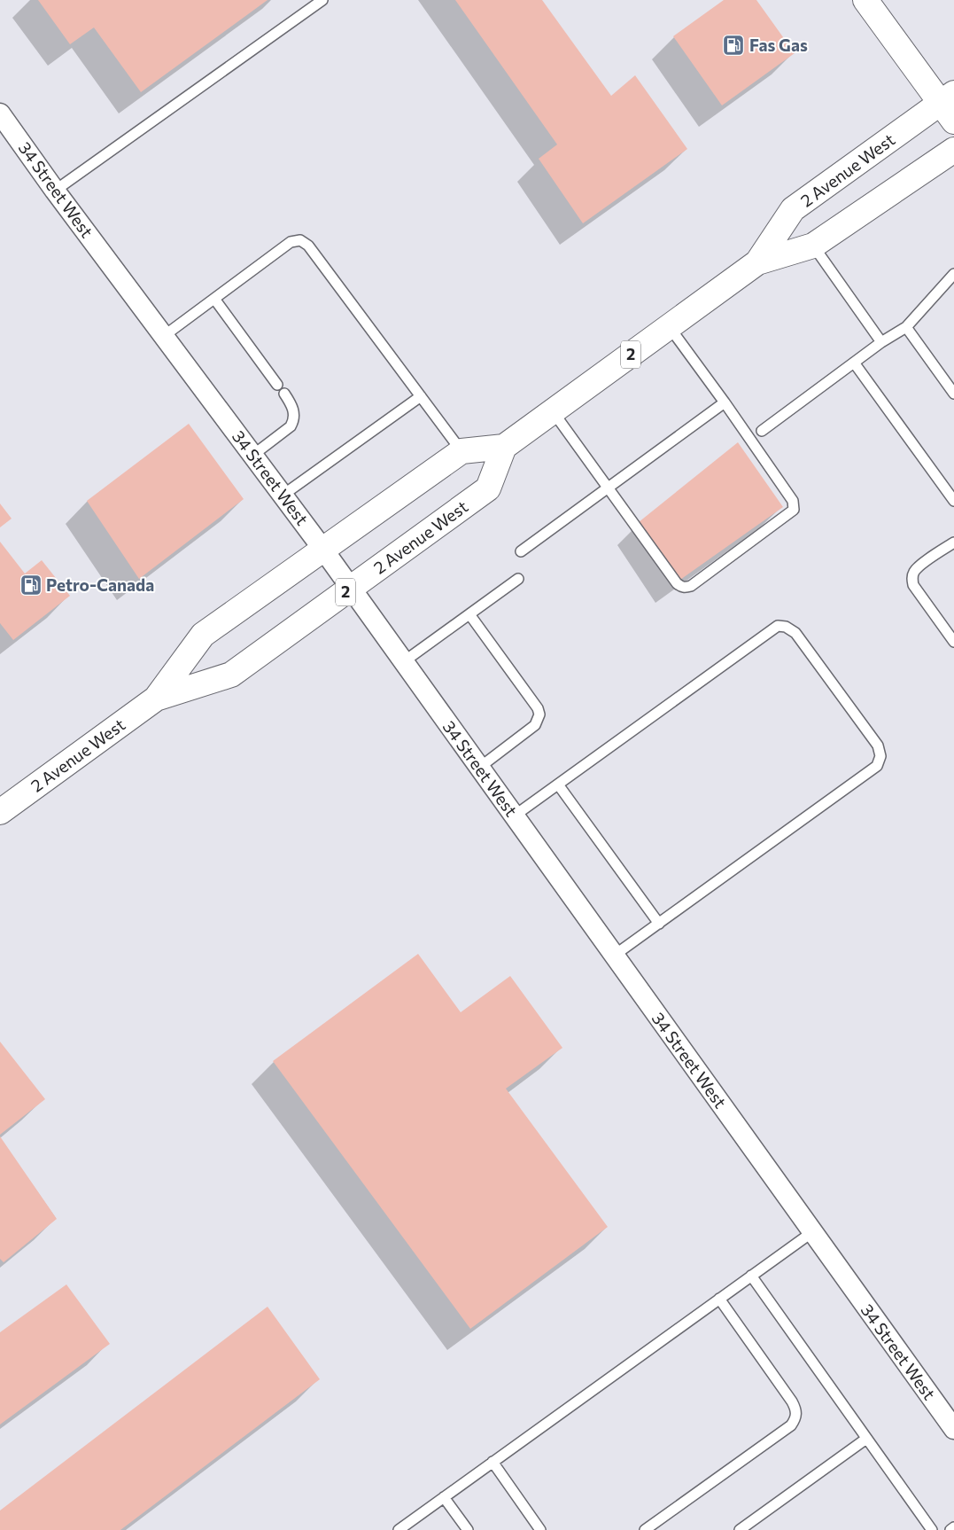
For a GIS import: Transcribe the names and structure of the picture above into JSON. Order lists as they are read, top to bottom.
{
  "streets": {
    "main road": ["2 Avenue West", "2"],
    "street": ["34 Street West"]
  },
  "crossings": [
    ["2 Avenue West", "34 Street West"]
  ],
  "places": {
    "fuel station": ["Fas Gas", "Petro-Canada"]
  }
}
